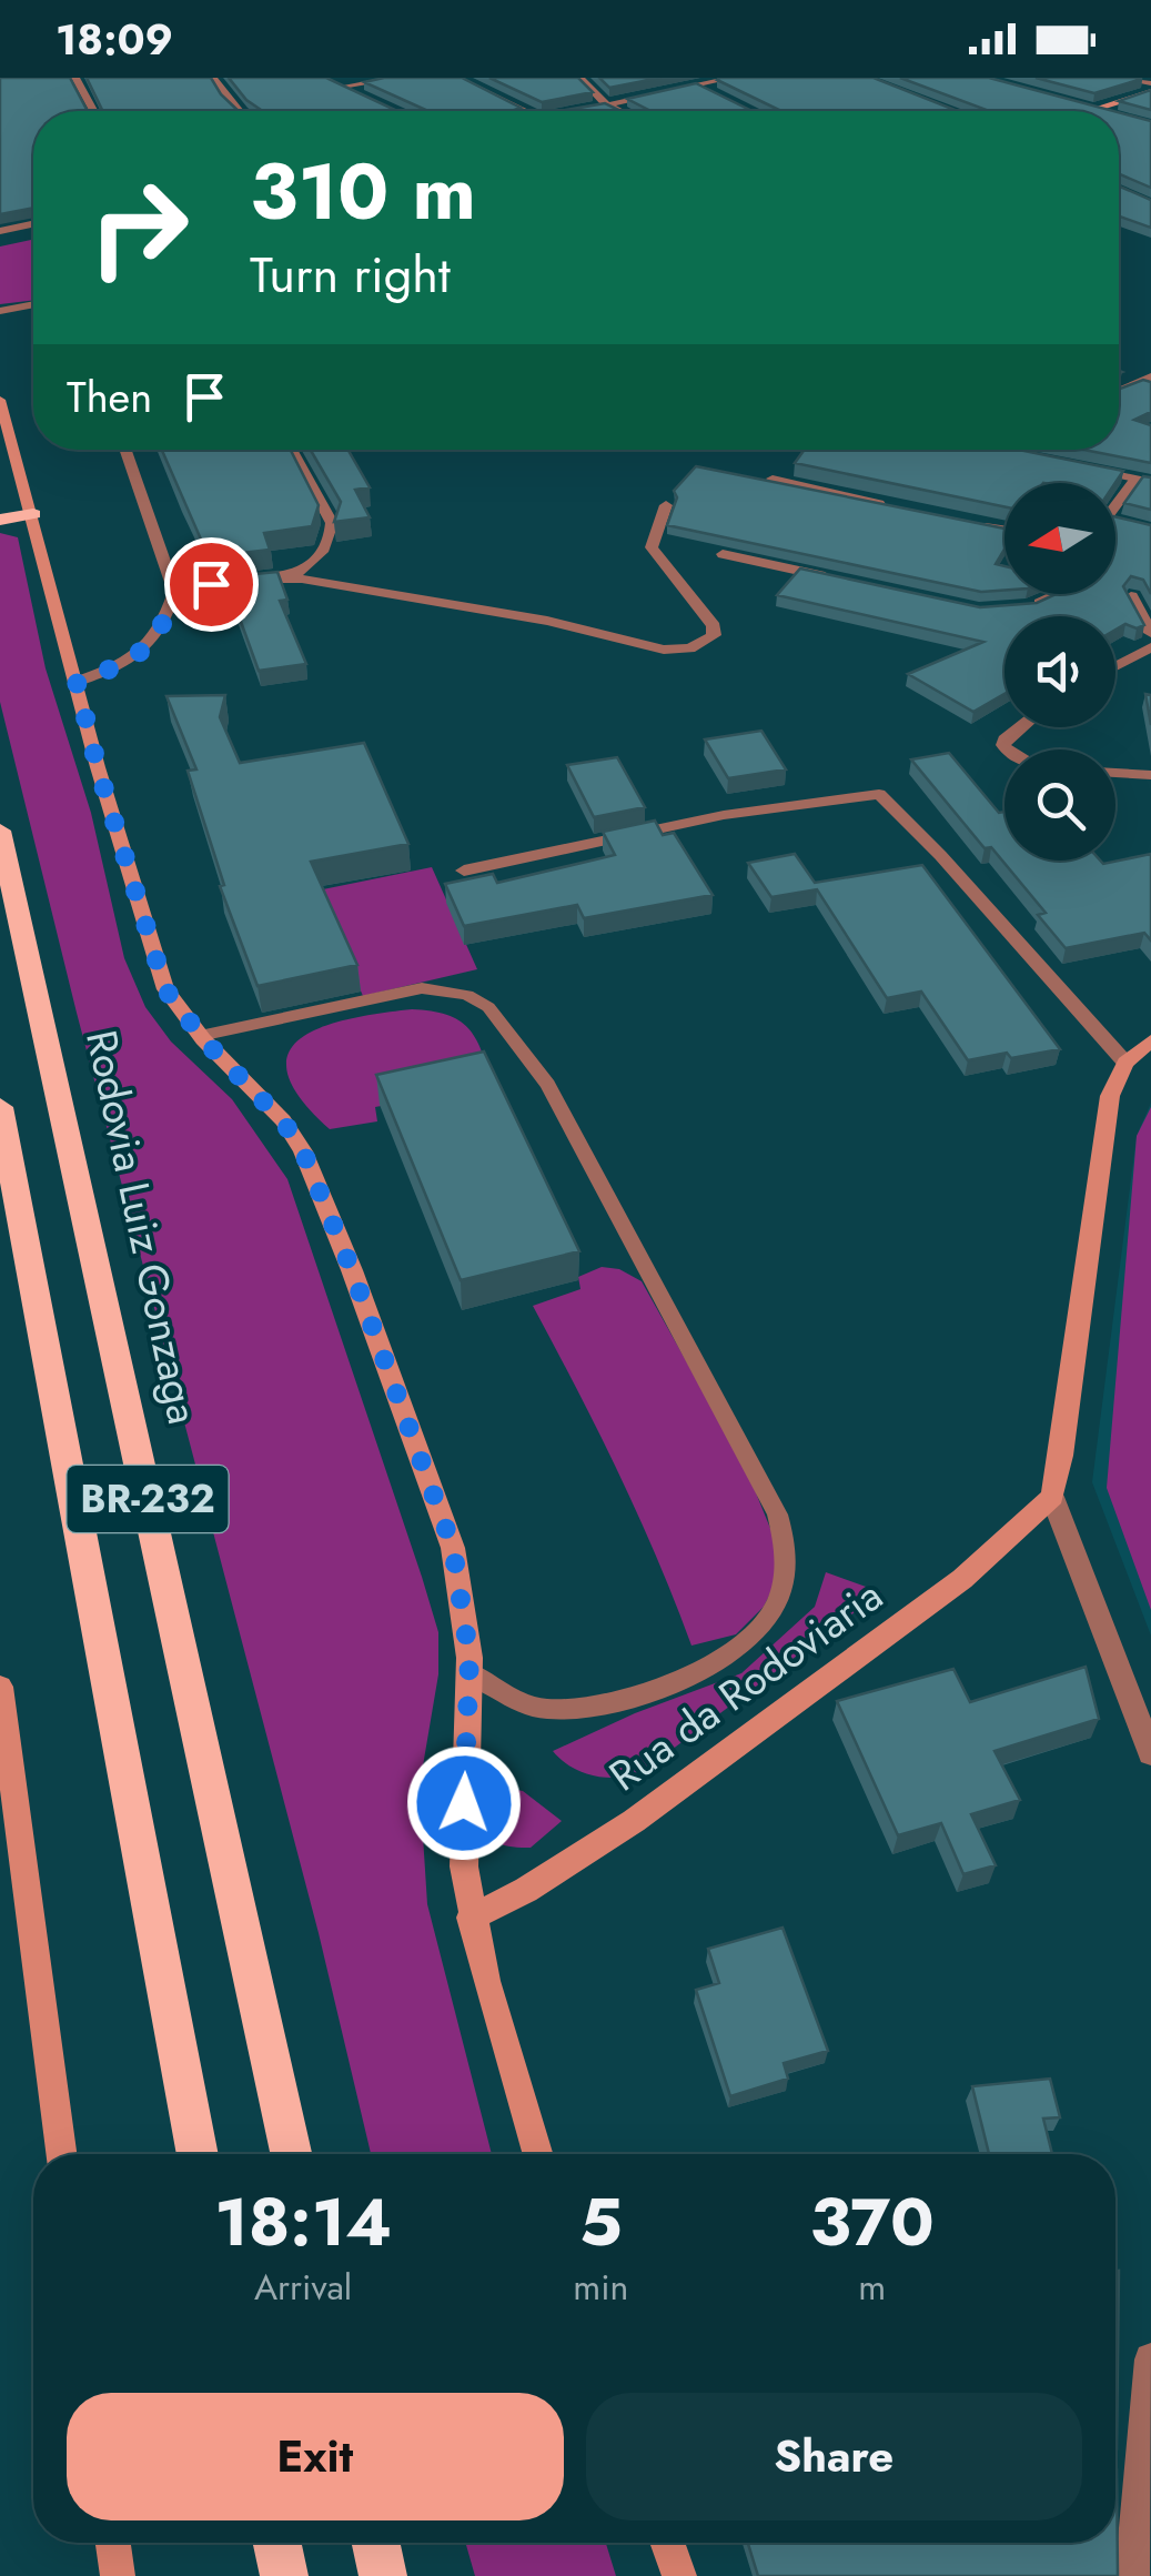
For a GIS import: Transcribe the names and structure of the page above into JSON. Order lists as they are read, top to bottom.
{
  "streets": {
    "highway": ["Rodovia Luiz Gonzaga", "BR-232"],
    "main road": ["Rua da Rodoviaria"]
  },
  "north": "left",
  "page": {
    "status": "18:09",
    "turn": ["310 m", "Turn right"],
    "then": "Then",
    "eta": [
      "18:14",
      "Arrival",
      "5",
      "min",
      "370",
      "m"
    ],
    "buttons": ["Exit", "Share"]
  }
}
